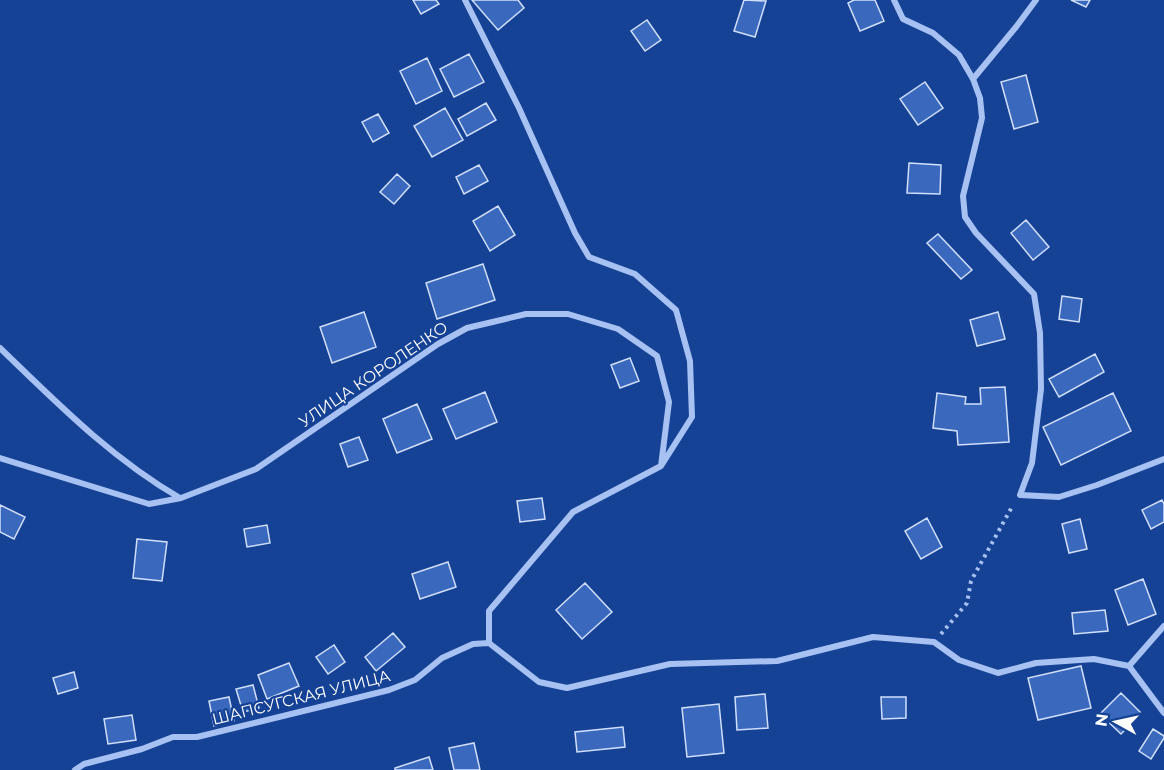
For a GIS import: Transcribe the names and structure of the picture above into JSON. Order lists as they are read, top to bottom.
{
  "streets": {
    "street": ["УЛИЦА КОРОЛЕНКО", "ШАПСУГСКАЯ УЛИЦА"]
  },
  "north": "left"
}
